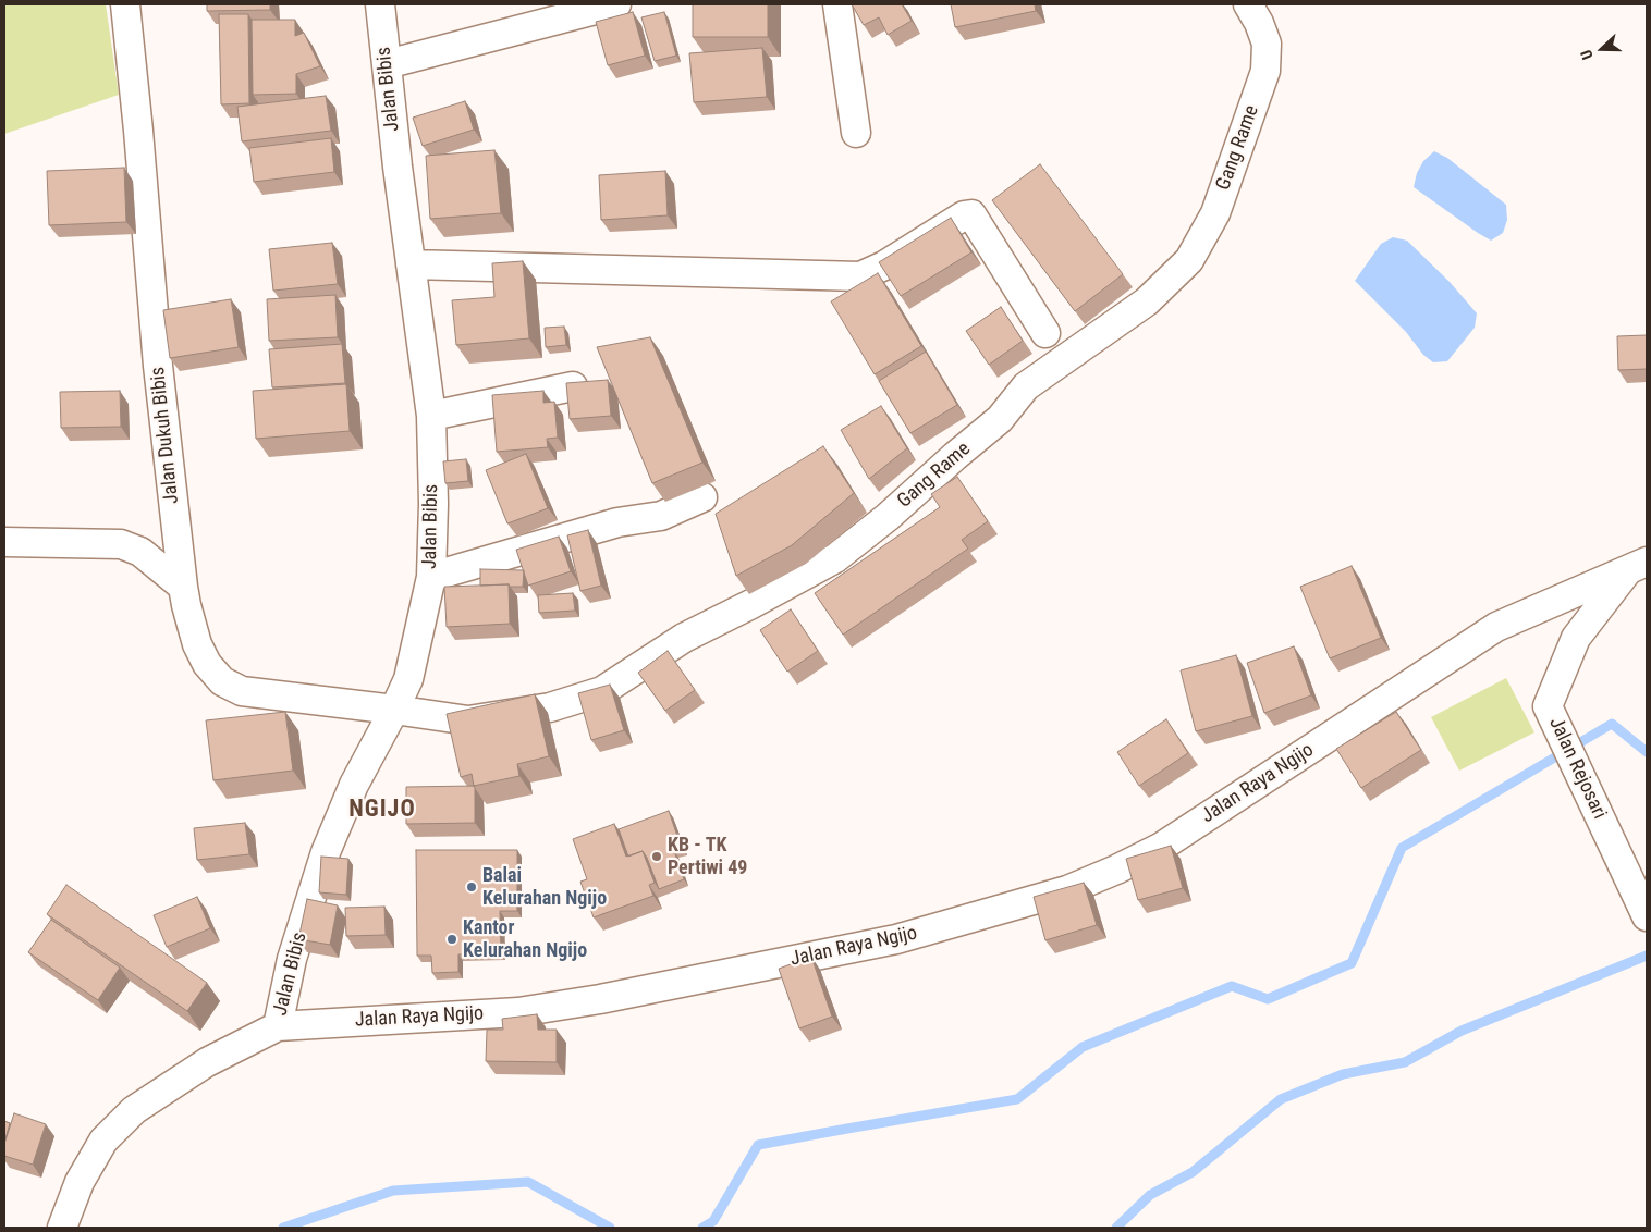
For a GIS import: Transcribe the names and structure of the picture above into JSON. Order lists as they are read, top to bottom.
{
  "streets": {
    "street": [
      "Jalan Bibis",
      "Gang Rame",
      "Jalan Dukuh Bibis",
      "Jalan Rejosari",
      "Jalan Raya Ngijo"
    ]
  },
  "crossings": [
    ["Jalan Bibis", "Gang Rame"],
    ["Jalan Bibis", "Jalan Dukuh Bibis"],
    ["Jalan Bibis", "Jalan Raya Ngijo"],
    ["Gang Rame", "Jalan Dukuh Bibis"],
    ["Jalan Rejosari", "Jalan Raya Ngijo"]
  ],
  "districts": ["NGIJO"],
  "places": ["KB - TK Pertiwi 49", "Balai Kelurahan Ngijo", "Kantor Kelurahan Ngijo"],
  "north": "left"
}
